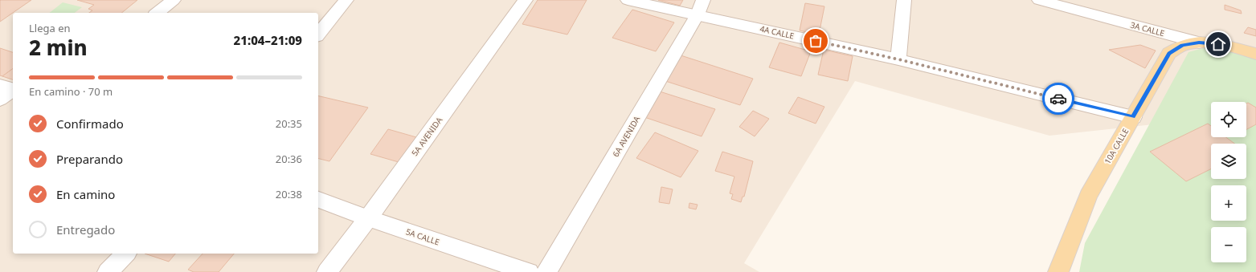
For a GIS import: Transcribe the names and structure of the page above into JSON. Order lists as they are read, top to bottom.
{
  "streets": {
    "main road": ["3A CALLE", "10A CALLE"],
    "street": [
      "4A CALLE",
      "5A AVENIDA",
      "6A AVENIDA",
      "5A CALLE"
    ]
  },
  "crossings": [
    ["3A CALLE", "10A CALLE"],
    ["4A CALLE", "6A AVENIDA"],
    ["4A CALLE", "10A CALLE"],
    ["5A AVENIDA", "5A CALLE"]
  ],
  "page": {
    "heading": ["2 min", "Llega en", "21:04–21:09"],
    "bar": "En camino · 70 m",
    "map_buttons": ["+", "−"],
    "list": [
      ["Confirmado", "20:35"],
      ["Preparando", "20:36"],
      ["En camino", "20:38"],
      "Entregado"
    ]
  }
}
